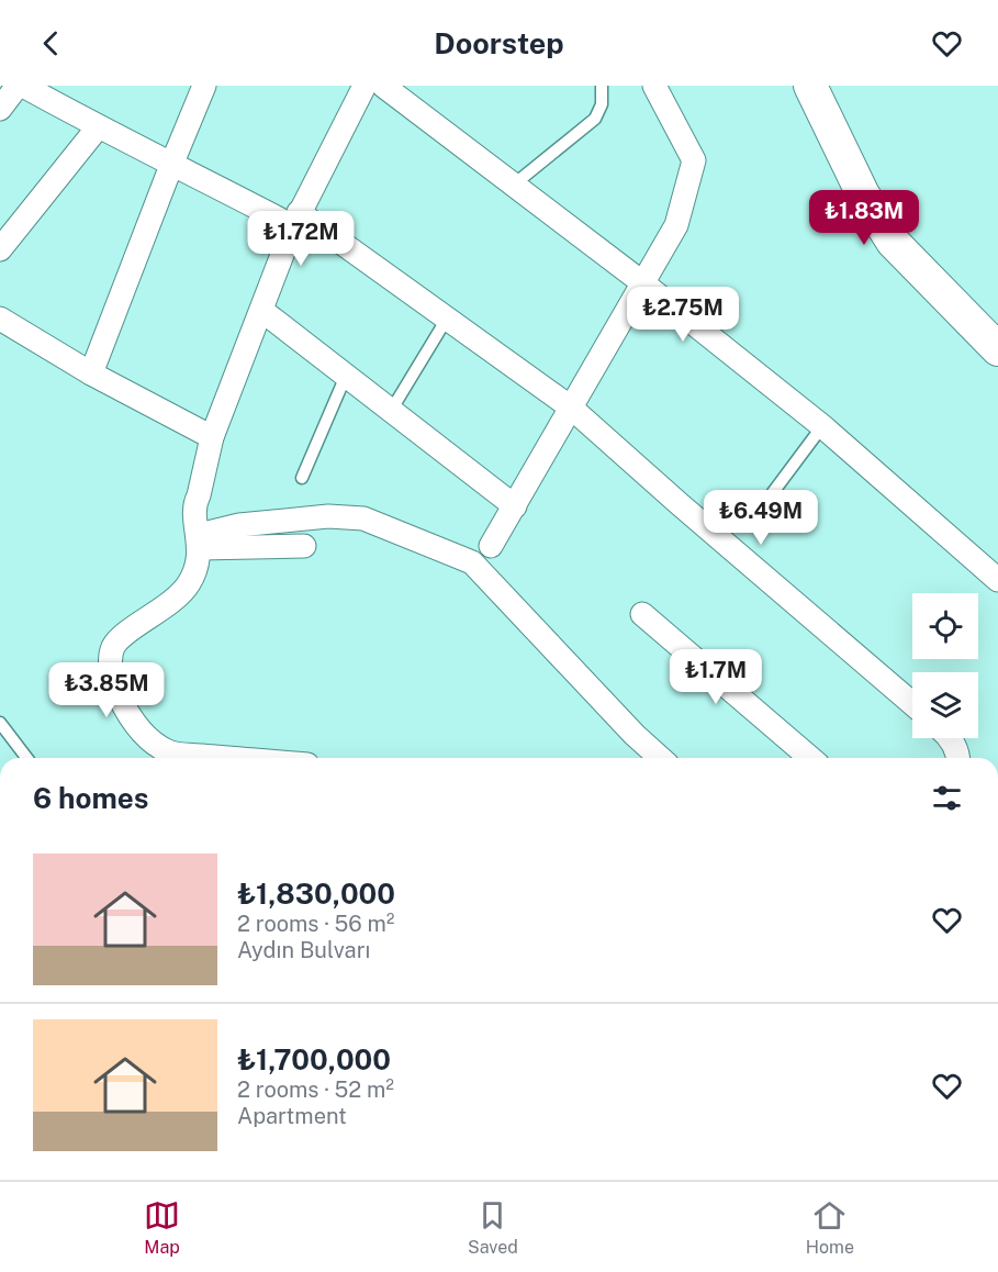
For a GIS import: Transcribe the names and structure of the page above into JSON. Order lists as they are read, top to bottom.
{
  "page": {
    "header": "Doorstep",
    "price": [
      "₺1.83M",
      "₺1.72M",
      "₺2.75M",
      "₺6.49M",
      "₺1.7M",
      "₺3.85M"
    ],
    "heading": "6 homes",
    "list": [
      {
        "name": "₺1,830,000",
        "note": "2 rooms · 56 m² · Aydın Bulvarı"
      },
      {
        "name": "₺1,700,000",
        "note": "2 rooms · 52 m² · Apartment"
      }
    ],
    "tabs": ["Map", "Saved", "Home"]
  }
}
